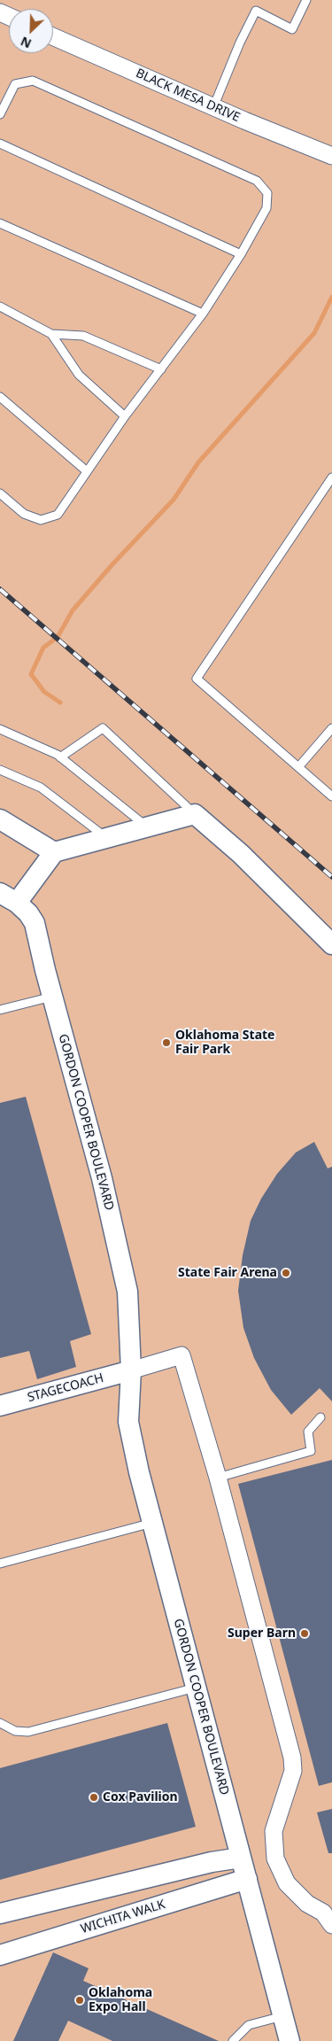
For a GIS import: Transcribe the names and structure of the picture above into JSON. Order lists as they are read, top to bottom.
{
  "streets": {
    "street": [
      "BLACK MESA DRIVE",
      "GORDON COOPER BOULEVARD",
      "STAGECOACH",
      "WICHITA WALK"
    ]
  },
  "crossings": [
    ["GORDON COOPER BOULEVARD", "STAGECOACH"],
    ["GORDON COOPER BOULEVARD", "WICHITA WALK"]
  ],
  "places": [
    "Oklahoma State Fair Park",
    "State Fair Arena",
    "Super Barn",
    "Cox Pavilion",
    "Oklahoma Expo Hall"
  ],
  "north": "bottom left"
}
